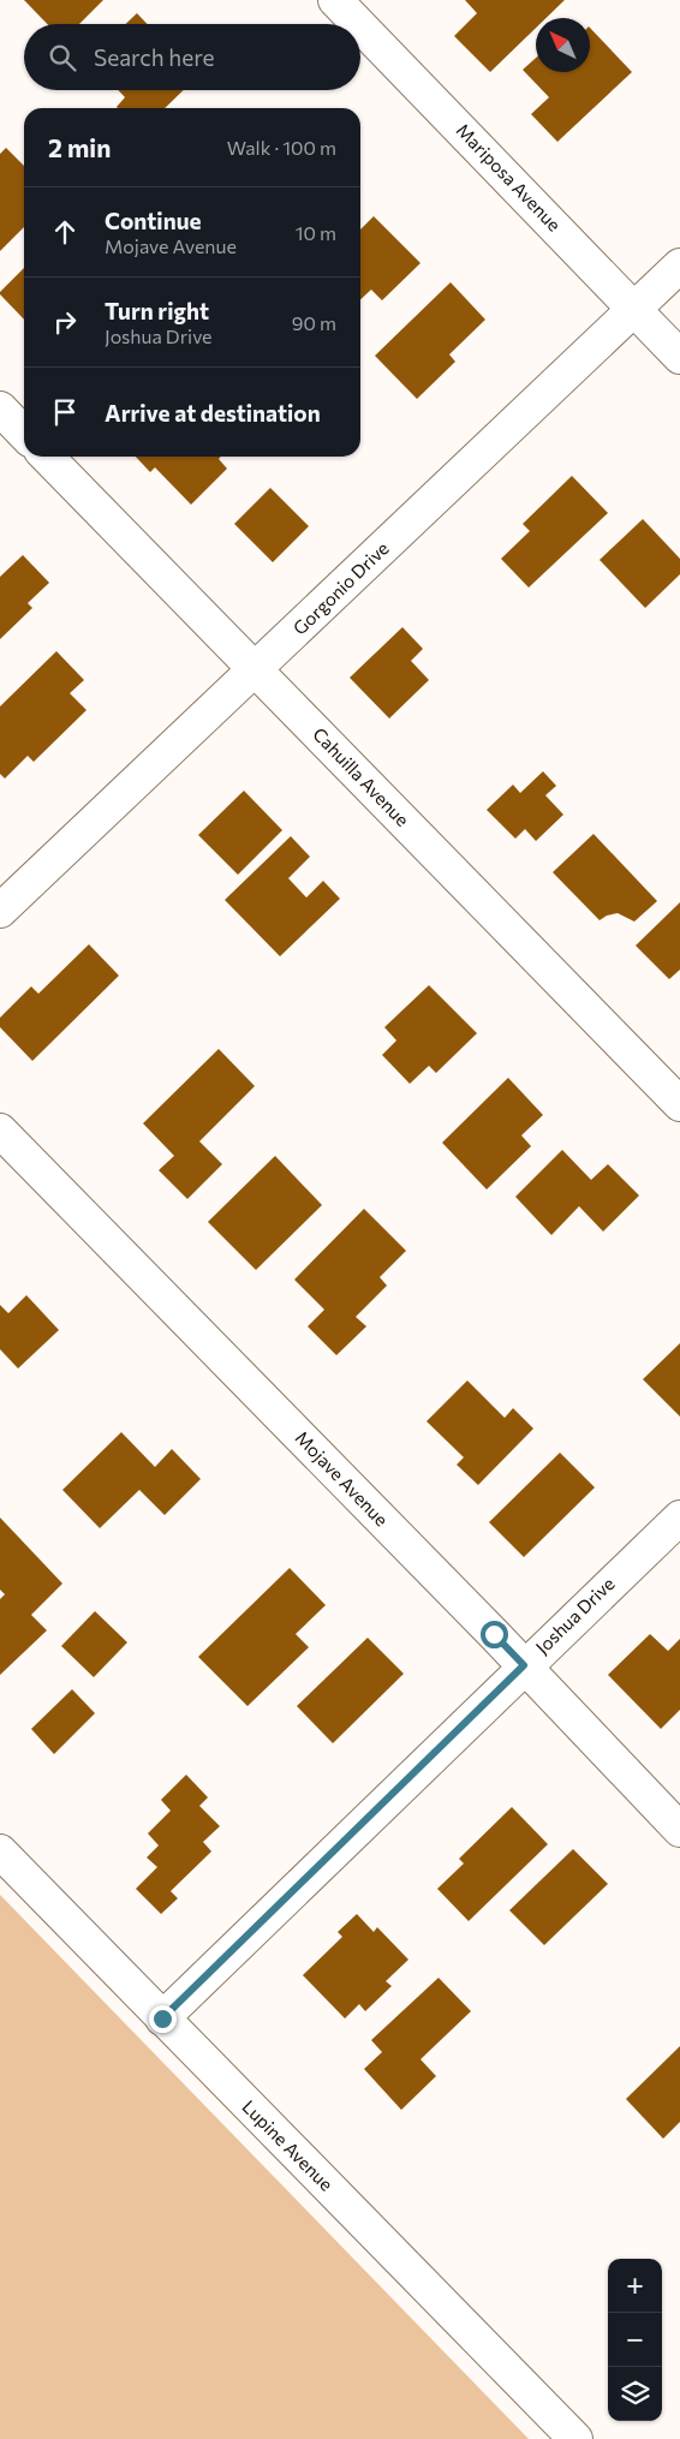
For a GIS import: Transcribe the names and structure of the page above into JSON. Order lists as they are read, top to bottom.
{
  "streets": {
    "street": [
      "Mariposa Avenue",
      "Gorgonio Drive",
      "Cahuilla Avenue",
      "Mojave Avenue",
      "Joshua Drive",
      "Lupine Avenue"
    ]
  },
  "crossings": [
    ["Mariposa Avenue", "Gorgonio Drive"],
    ["Gorgonio Drive", "Cahuilla Avenue"],
    ["Mojave Avenue", "Joshua Drive"],
    ["Joshua Drive", "Lupine Avenue"]
  ],
  "north": "top left",
  "page": {
    "search": "Search here",
    "heading": ["2 min", "Walk · 100 m"],
    "list": [
      ["Continue", "Mojave Avenue", "10 m"],
      ["Turn right", "Joshua Drive", "90 m"],
      "Arrive at destination"
    ],
    "map_buttons": ["+", "−"]
  }
}
